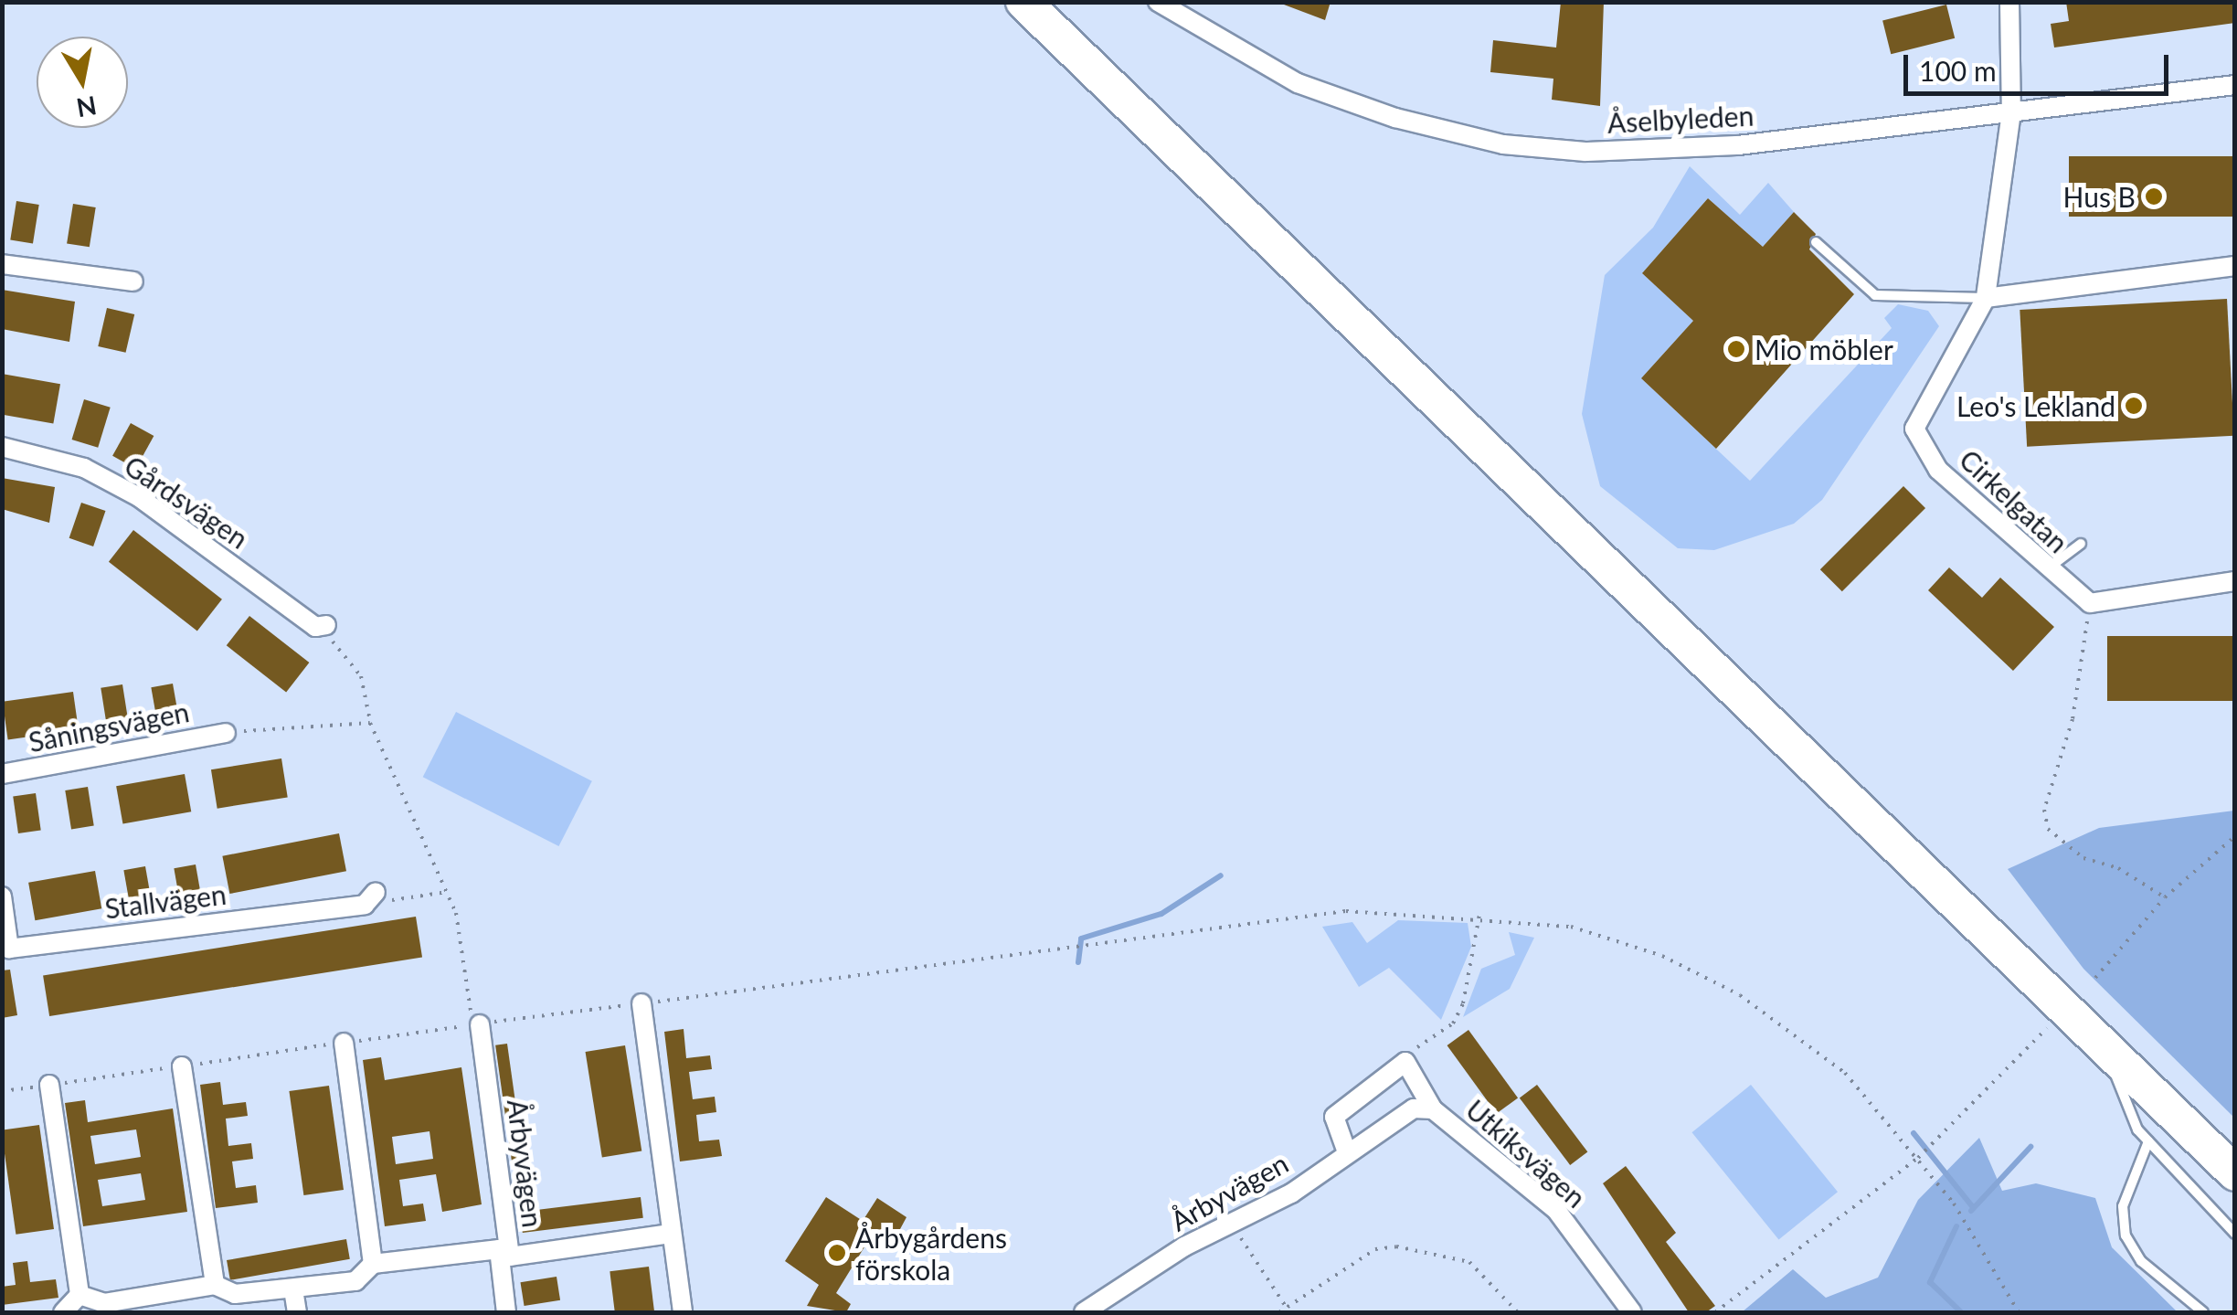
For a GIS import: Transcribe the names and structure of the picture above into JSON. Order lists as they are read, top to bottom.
{
  "streets": {
    "street": [
      "Åselbyleden",
      "Cirkelgatan",
      "Gårdsvägen",
      "Såningsvägen",
      "Stallvägen",
      "Utkiksvägen",
      "Årbyvägen"
    ]
  },
  "crossings": [
    ["Åselbyleden", "Cirkelgatan"],
    ["Utkiksvägen", "Årbyvägen"]
  ],
  "places": [
    "Hus B",
    "Mio möbler",
    "Leo's Lekland",
    "Årbygårdens förskola"
  ],
  "scale_bar": "100 m",
  "north": "bottom"
}
